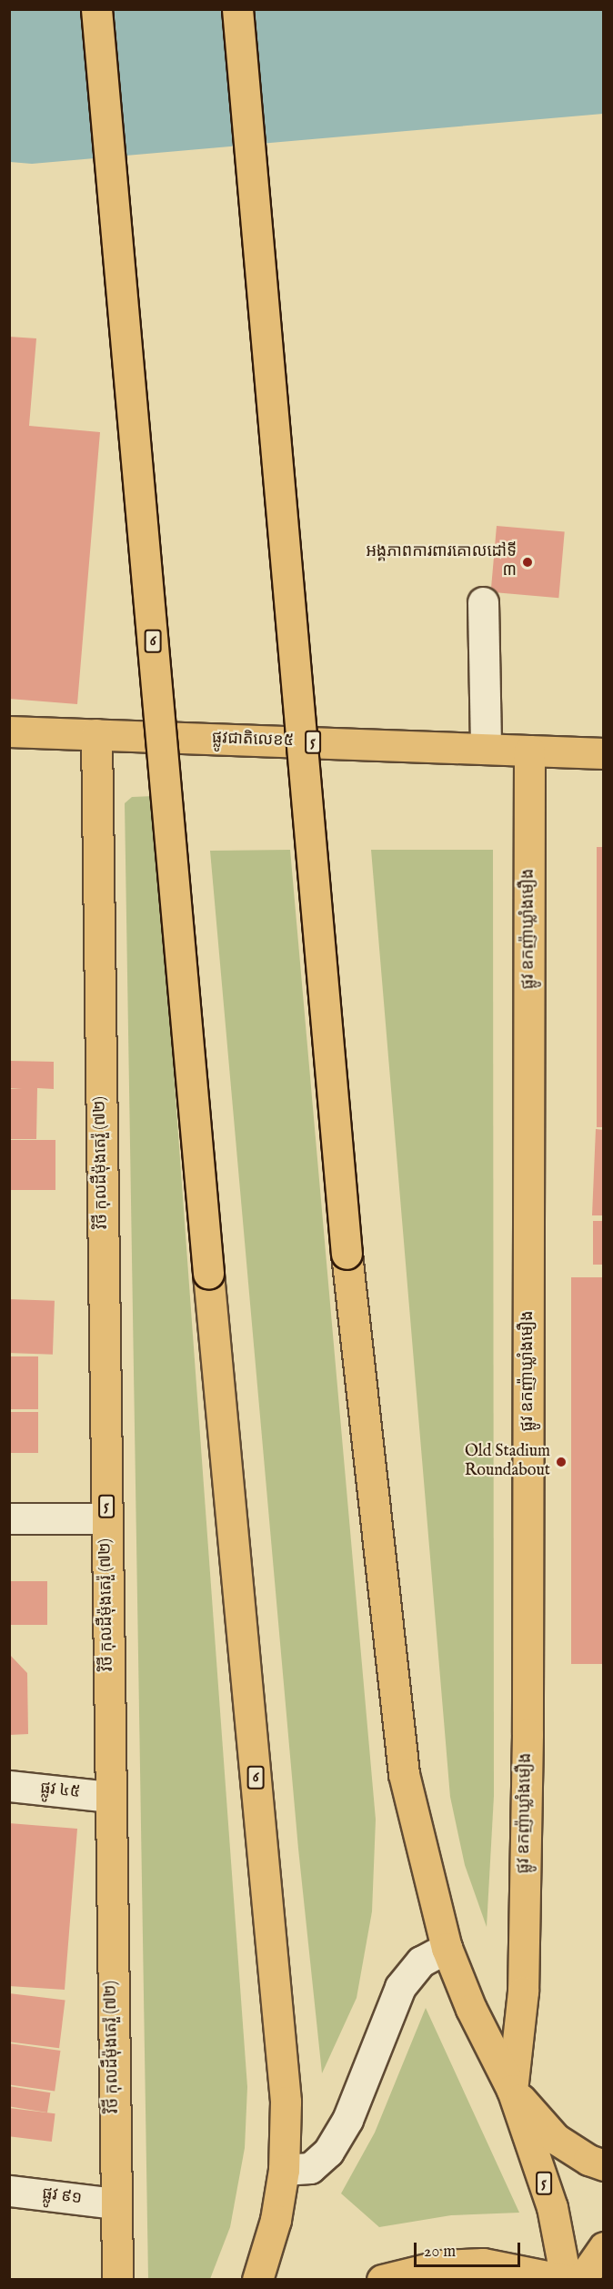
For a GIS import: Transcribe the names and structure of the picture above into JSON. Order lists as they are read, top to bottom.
{
  "streets": {
    "main road": [
      "6",
      "ផ្លូវជាតិលេខ៥",
      "5",
      "ផ្លូវ ឧកញ៉ាឃ្លាំងមឿង",
      "វិថី កុលដឺម៉ុងតេរ៉ួ (៧២)"
    ],
    "street": ["ផ្លូវ ៤៥", "ផ្លូវ ៩១"]
  },
  "crossings": [
    ["ផ្លូវជាតិលេខ៥", "ផ្លូវ ឧកញ៉ាឃ្លាំងមឿង"],
    ["ផ្លូវជាតិលេខ៥", "វិថី កុលដឺម៉ុងតេរ៉ួ (៧២)"],
    ["5", "ផ្លូវ ឧកញ៉ាឃ្លាំងមឿង"],
    ["វិថី កុលដឺម៉ុងតេរ៉ួ (៧២)", "ផ្លូវ ៤៥"],
    ["វិថី កុលដឺម៉ុងតេរ៉ួ (៧២)", "ផ្លូវ ៩១"]
  ],
  "places": ["អង្គភាពការពារគោលដៅទី ៣", "Old Stadium Roundabout"],
  "scale_bar": "20 m"
}
